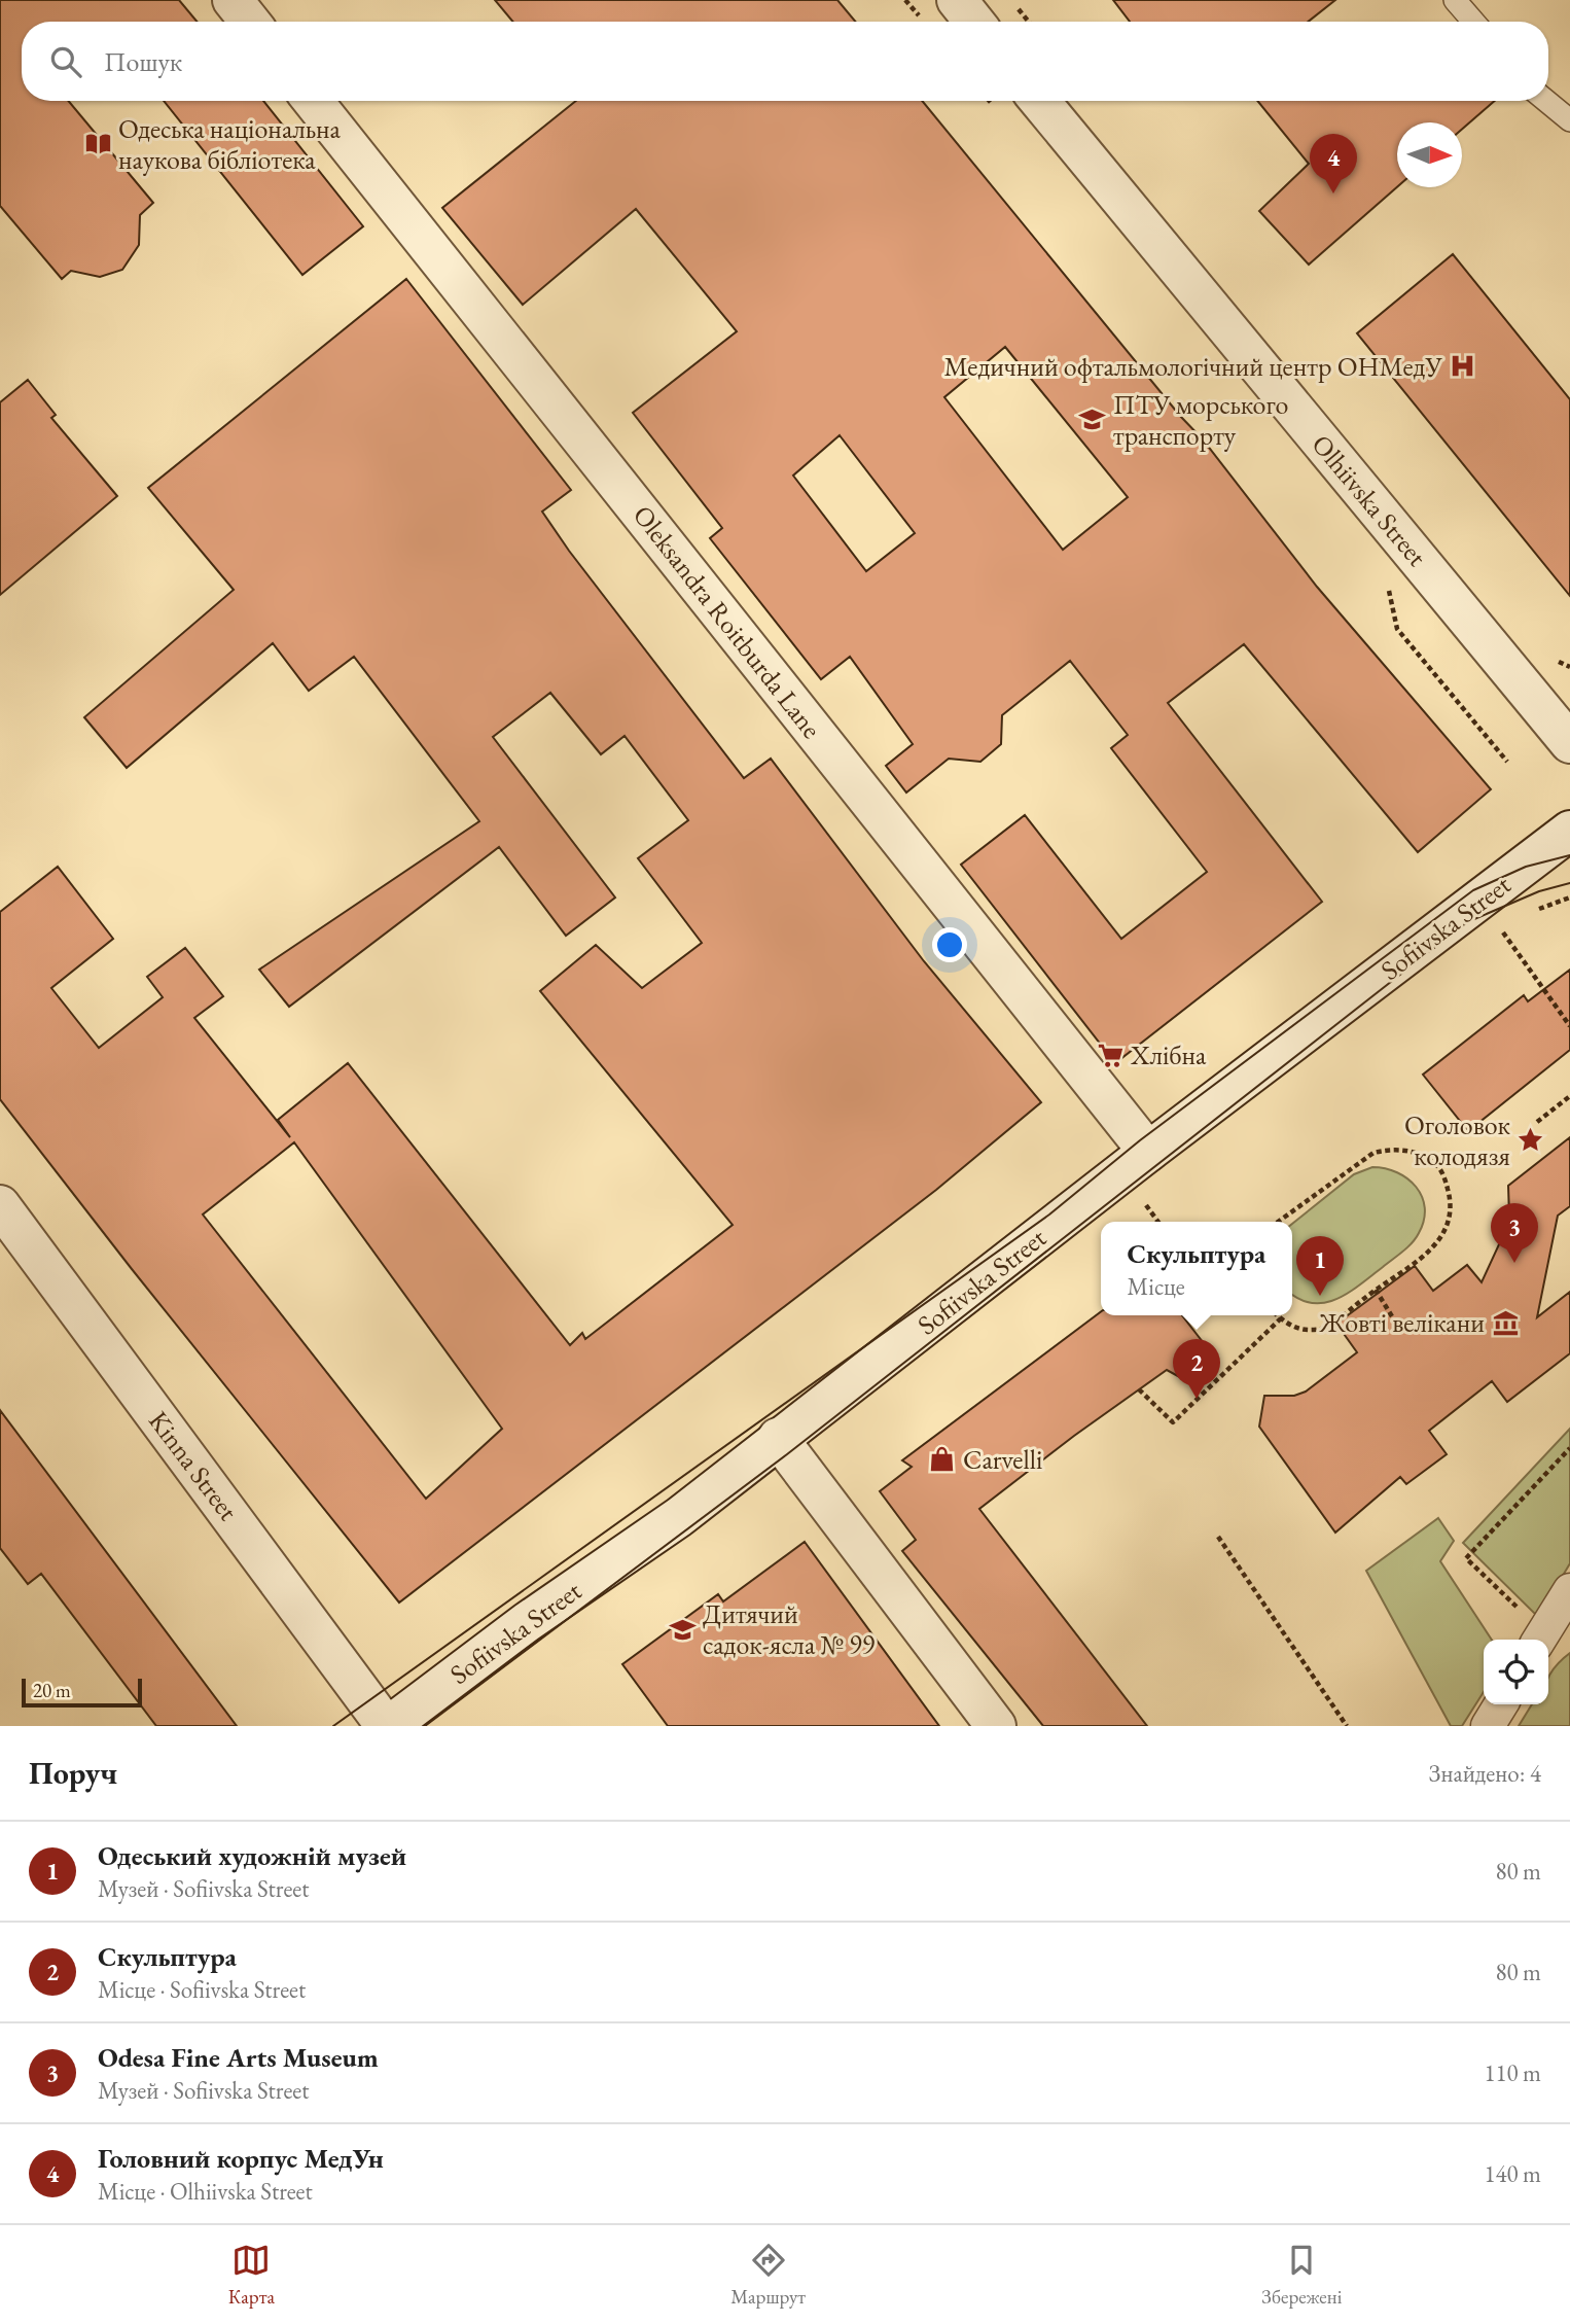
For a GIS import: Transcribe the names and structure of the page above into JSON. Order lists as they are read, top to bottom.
{
  "streets": {
    "street": [
      "Olhiivska Street",
      "Oleksandra Roitburda Lane",
      "Sofiivska Street",
      "Kinna Street"
    ]
  },
  "crossings": [
    ["Oleksandra Roitburda Lane", "Sofiivska Street"],
    ["Sofiivska Street", "Kinna Street"]
  ],
  "places": {
    "library": ["Одеська національна наукова бібліотека"],
    "hospital": ["Медичний офтальмологічний центр ОНМедУ"],
    "school or university": ["ПТУ морського транспорту", "Дитячий садок-ясла № 99"],
    "supermarket": ["Хлібна"],
    "place": ["Оголовок колодязя"],
    "museum": ["Жовті велікани"],
    "shop": ["Carvelli"]
  },
  "scale_bar": "20 m",
  "north": "right",
  "page": {
    "search": "Пошук",
    "pins": [
      "4",
      "3",
      "1",
      "2"
    ],
    "popup": ["Скульптура", "Місце"],
    "scale": "20 m",
    "heading": ["Поруч", "Знайдено: 4"],
    "list": [
      {
        "mark": "1",
        "name": "Одеський художній музей",
        "note": "Музей · Sofiivska Street",
        "value": "80 m"
      },
      {
        "mark": "2",
        "name": "Скульптура",
        "note": "Місце · Sofiivska Street",
        "value": "80 m"
      },
      {
        "mark": "3",
        "name": "Odesa Fine Arts Museum",
        "note": "Музей · Sofiivska Street",
        "value": "110 m"
      },
      {
        "mark": "4",
        "name": "Головний корпус МедУн",
        "note": "Місце · Olhiivska Street",
        "value": "140 m"
      }
    ],
    "nav": ["Карта", "Маршрут", "Збережені"]
  }
}
